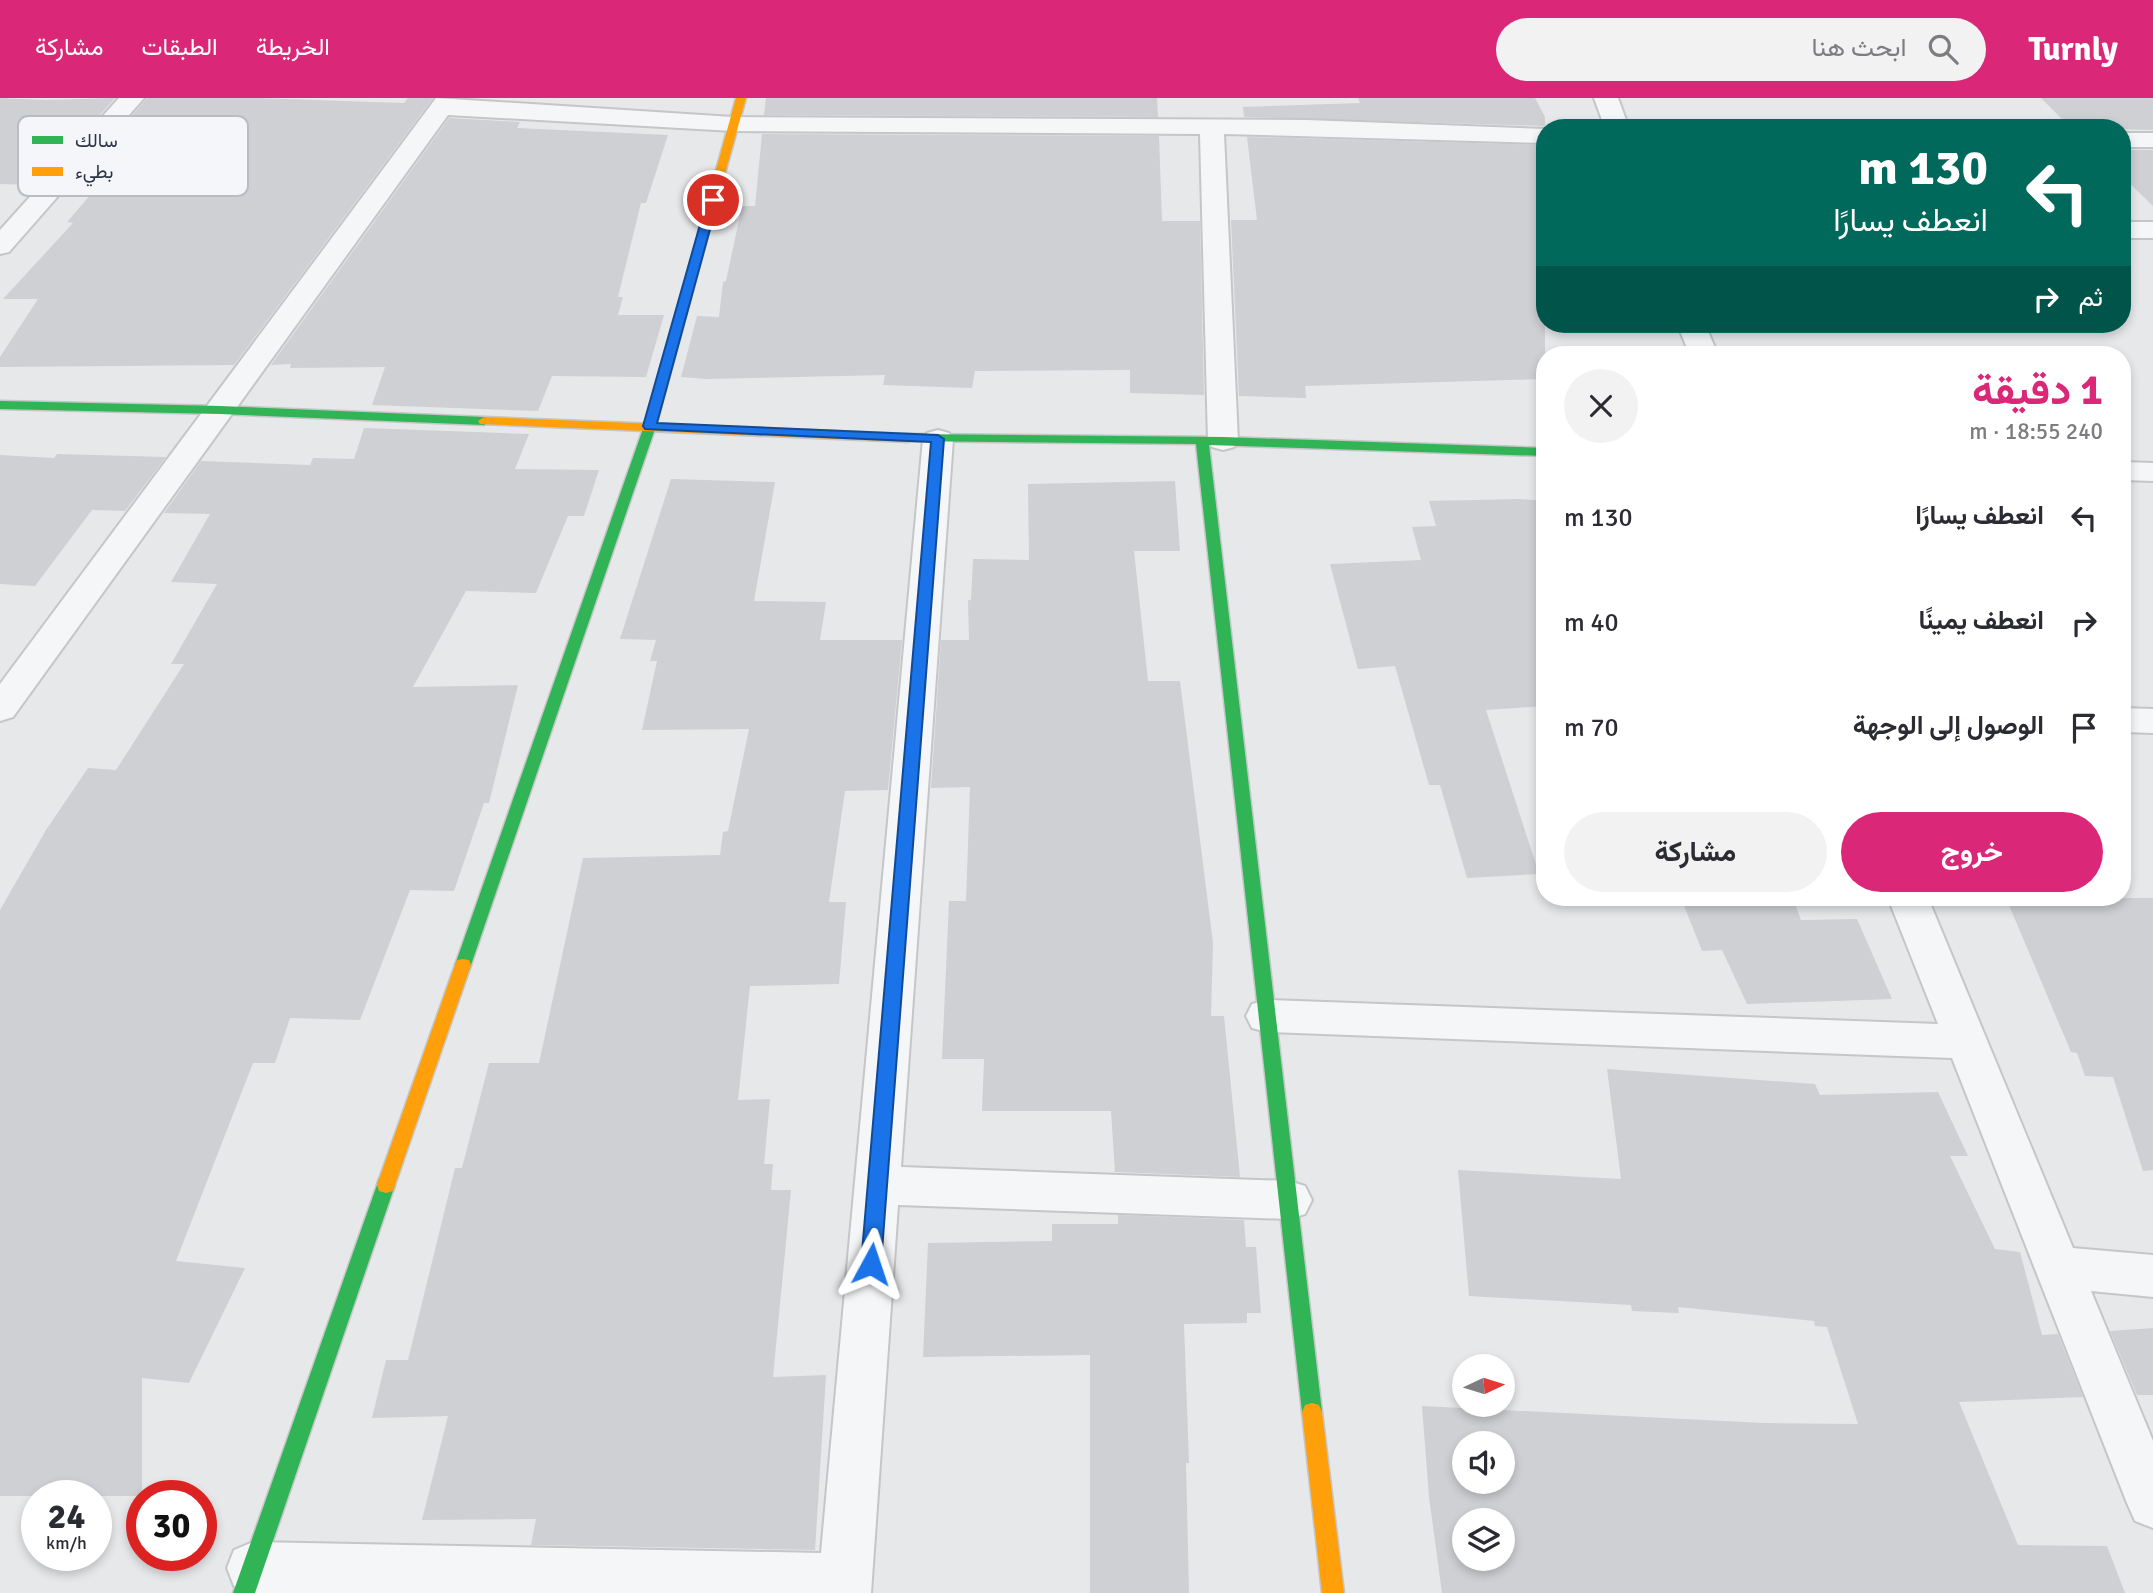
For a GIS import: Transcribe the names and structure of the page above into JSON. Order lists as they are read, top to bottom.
{
  "legend": ["سالك", "بطيء"],
  "north": "right",
  "page": {
    "header": "Turnly",
    "search": "ابحث هنا",
    "nav": ["الخريطة", "الطبقات", "مشاركة"],
    "turn": ["130 m", "انعطف يسارًا"],
    "then": "ثم",
    "heading": ["1 دقيقة", "240 m · 18:55"],
    "list": [
      {
        "name": "انعطف يسارًا",
        "value": "130 m"
      },
      {
        "name": "انعطف يمينًا",
        "value": "40 m"
      },
      {
        "name": "الوصول إلى الوجهة",
        "value": "70 m"
      }
    ],
    "buttons": ["خروج", "مشاركة"],
    "speed": "24 km/h",
    "limit": "30"
  }
}
